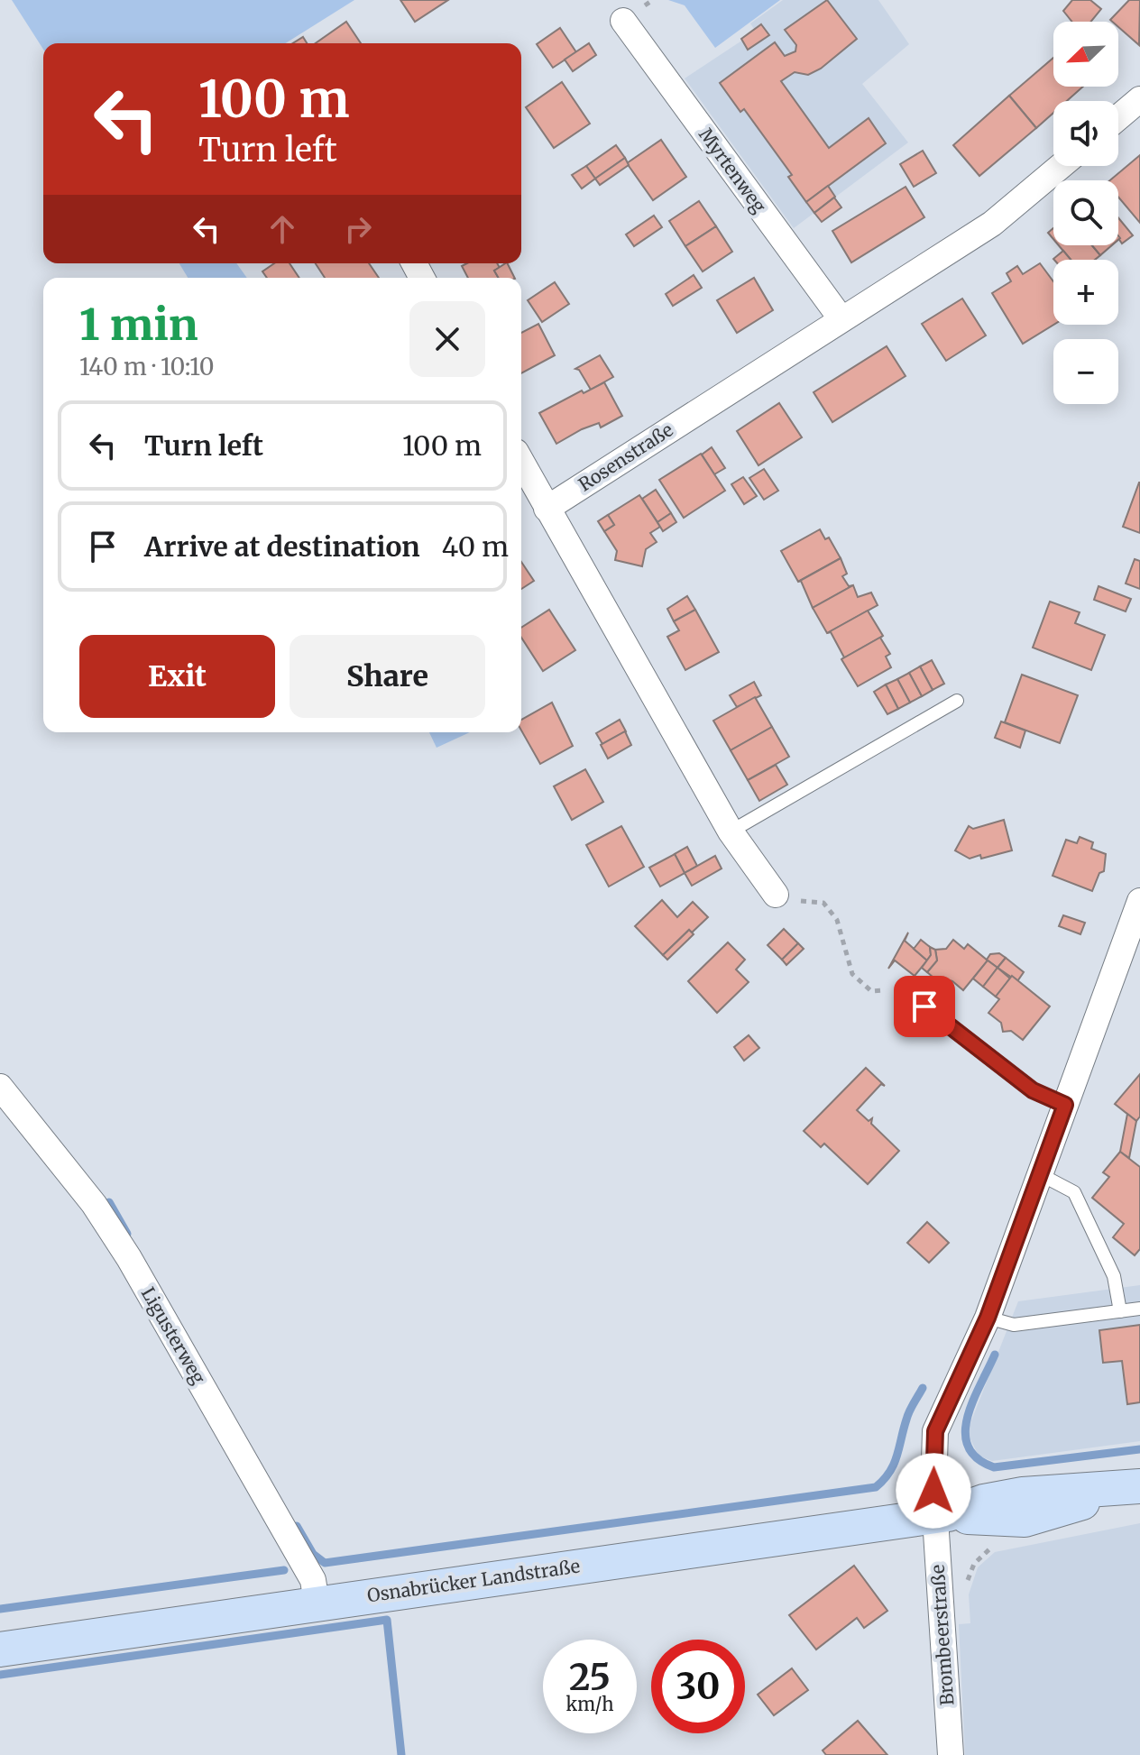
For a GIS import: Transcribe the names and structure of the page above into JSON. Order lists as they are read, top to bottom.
{
  "streets": {
    "street": [
      "Myrtenweg",
      "Rosenstraße",
      "Ligusterweg",
      "Osnabrücker Landstraße",
      "Brombeerstraße"
    ]
  },
  "crossings": [
    ["Myrtenweg", "Rosenstraße"],
    ["Ligusterweg", "Osnabrücker Landstraße"],
    ["Osnabrücker Landstraße", "Brombeerstraße"]
  ],
  "north": "bottom left",
  "page": {
    "map_buttons": ["+", "−"],
    "turn": ["100 m", "Turn left"],
    "heading": ["1 min", "140 m · 10:10"],
    "list": [
      {
        "name": "Turn left",
        "value": "100 m"
      },
      {
        "name": "Arrive at destination",
        "value": "40 m"
      }
    ],
    "buttons": ["Exit", "Share"],
    "speed": "25 km/h",
    "limit": "30"
  }
}
